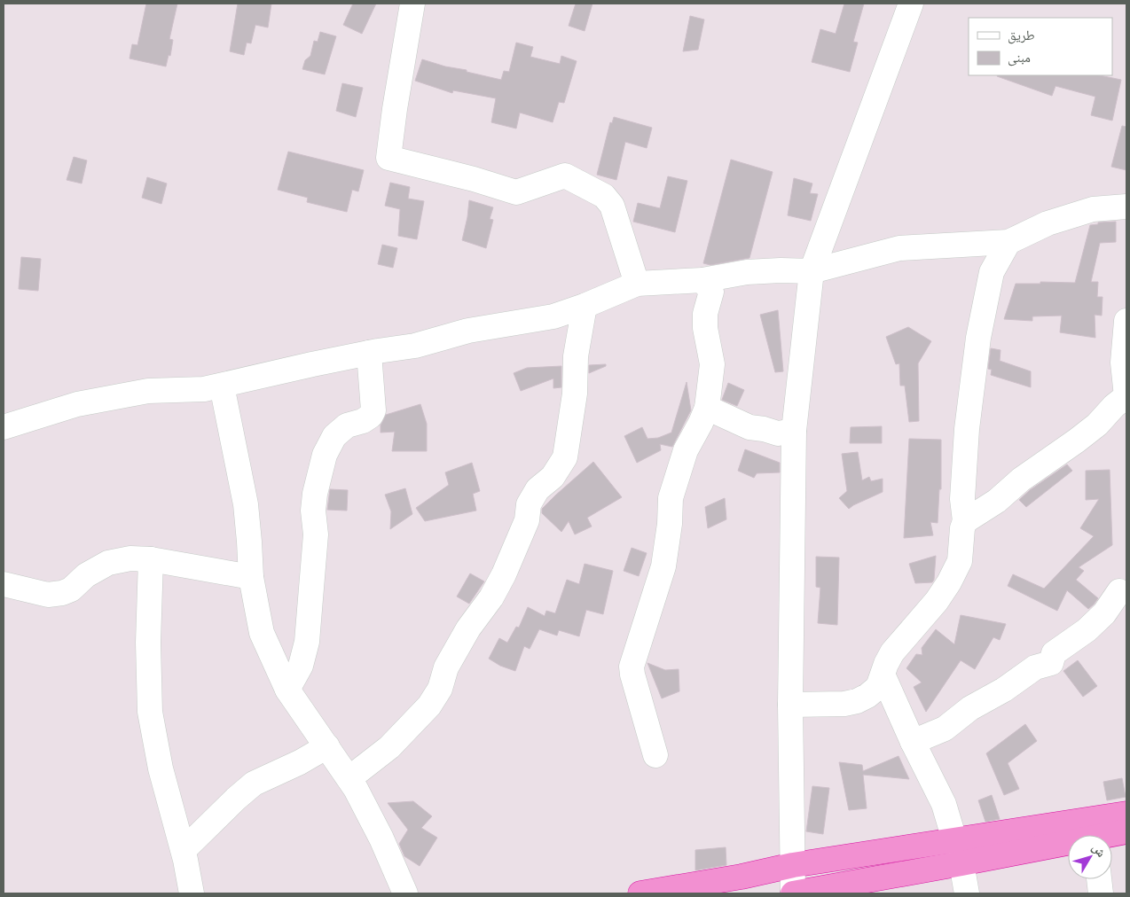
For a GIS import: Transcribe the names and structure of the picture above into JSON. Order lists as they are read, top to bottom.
{
  "legend": ["طريق", "مبنى"],
  "north": "top right"
}
